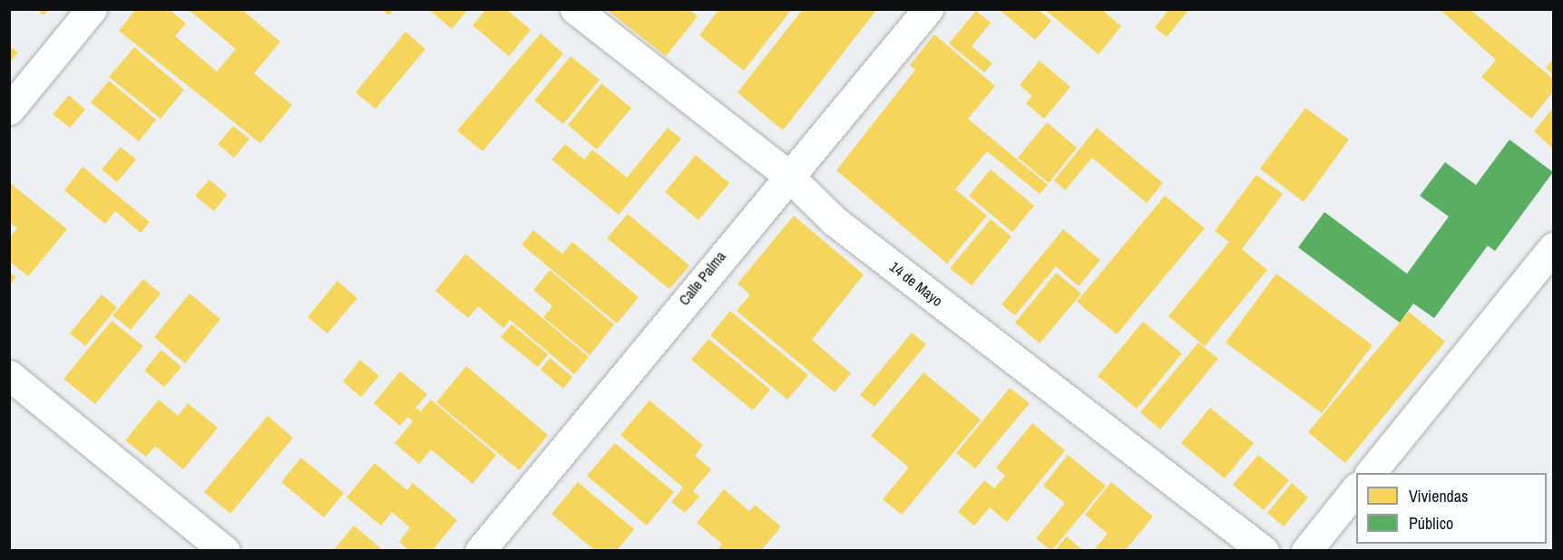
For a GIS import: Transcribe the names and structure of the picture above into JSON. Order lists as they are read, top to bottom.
{
  "streets": {
    "street": ["Calle Palma", "14 de Mayo"]
  },
  "crossings": [
    ["Calle Palma", "14 de Mayo"]
  ],
  "legend": ["Viviendas", "Público"]
}
